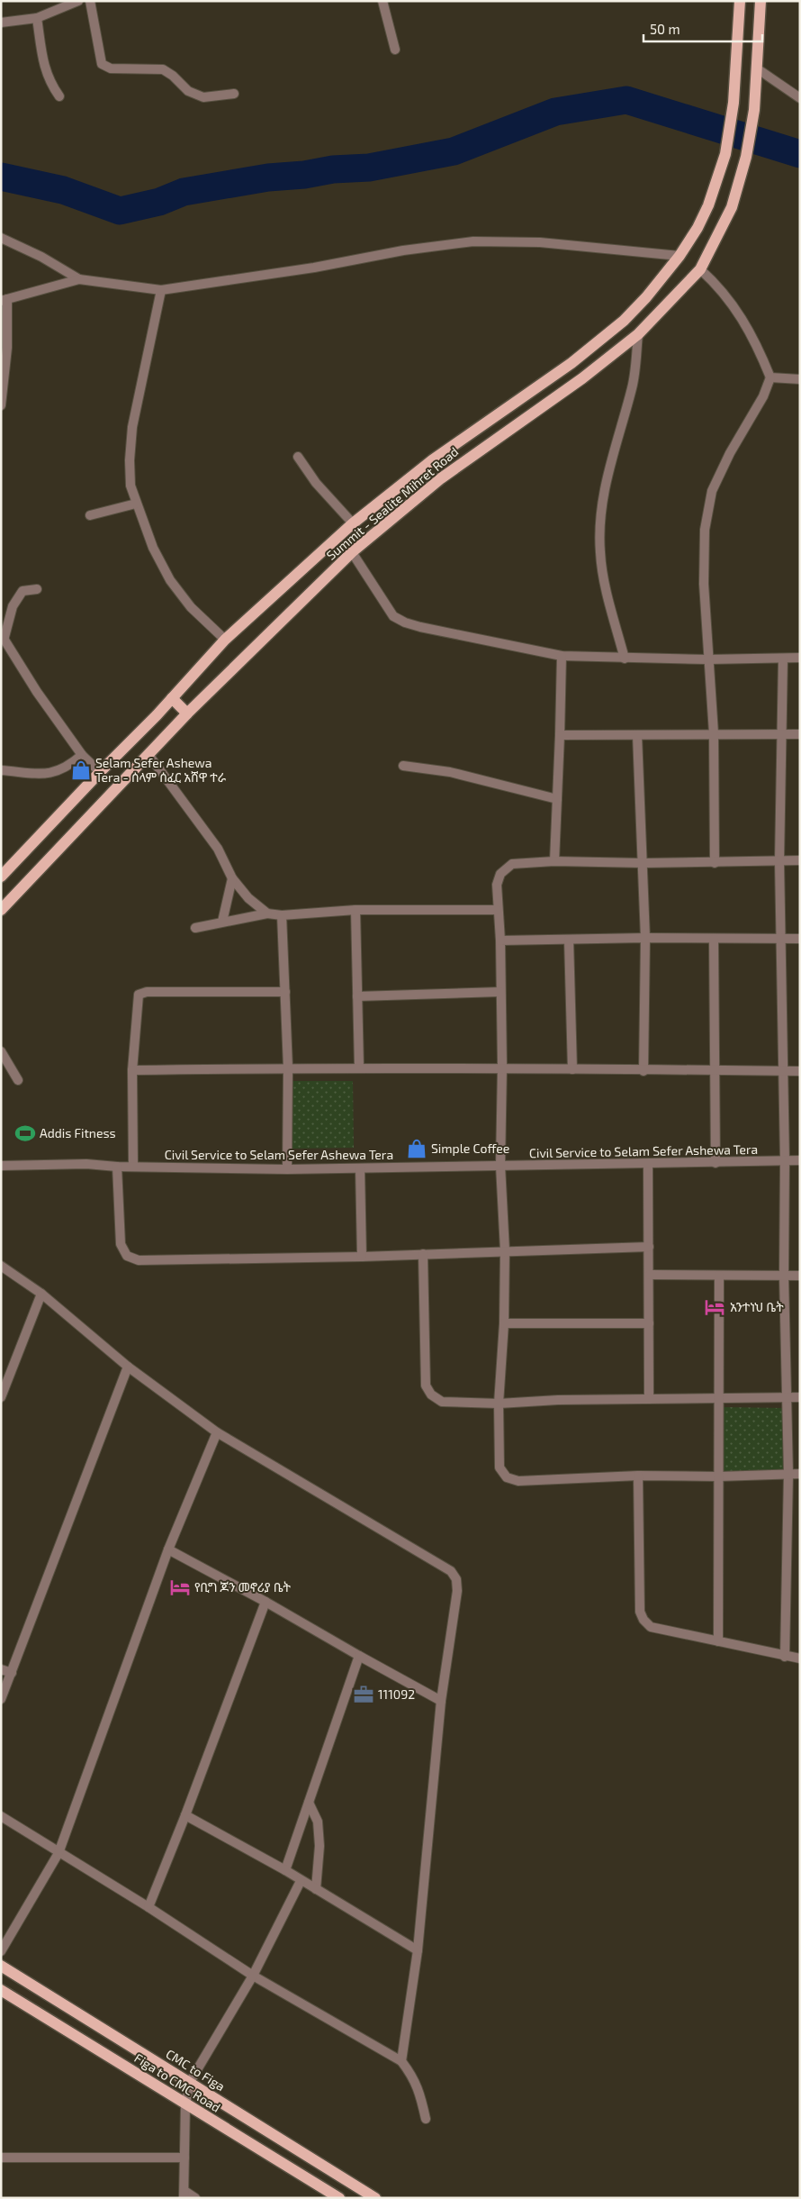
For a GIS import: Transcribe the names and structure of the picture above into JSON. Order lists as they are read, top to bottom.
{
  "streets": {
    "main road": ["Summit - Sealite Mihret Road", "CMC to Figa", "Figa to CMC Road"],
    "street": ["Civil Service to Selam Sefer Ashewa Tera"]
  },
  "places": {
    "shop": ["Selam Sefer Ashewa Tera - ሰላም ሰፈር አሸዋ ተራ", "Simple Coffee"],
    "sports": ["Addis Fitness"],
    "hotel": ["አንተነህ ቤት", "የቢግ ጆን መኖሪያ ቤት"],
    "office": ["111092"]
  },
  "scale_bar": "50 m"
}
